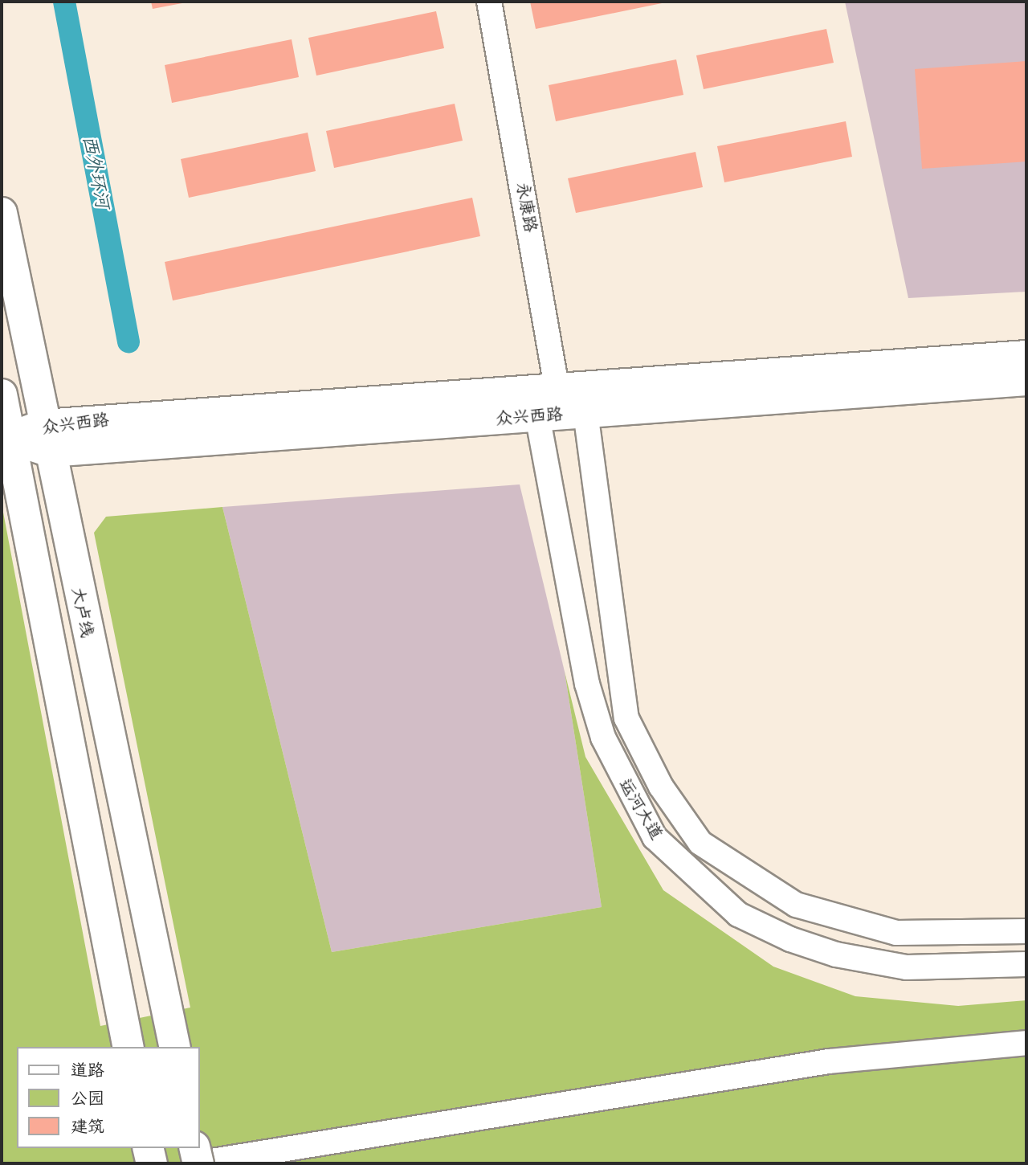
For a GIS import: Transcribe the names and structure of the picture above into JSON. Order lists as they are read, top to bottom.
{
  "streets": {
    "highway": ["大卢线"],
    "main road": ["众兴西路"],
    "street": ["永康路", "运河大道"]
  },
  "crossings": [
    ["永康路", "众兴西路"],
    ["永康路", "运河大道"],
    ["众兴西路", "大卢线"],
    ["众兴西路", "运河大道"]
  ],
  "water": ["西外环河"],
  "legend": ["道路", "公园", "建筑"]
}
